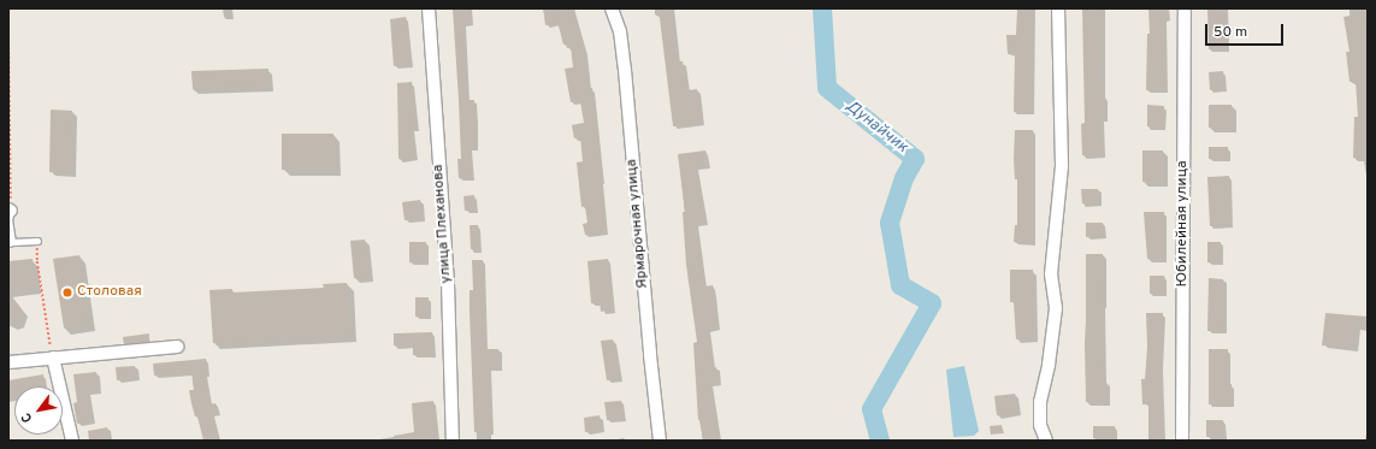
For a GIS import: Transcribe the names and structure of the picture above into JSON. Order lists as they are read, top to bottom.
{
  "streets": {
    "street": ["улица Плеханова", "Ярмарочная улица", "Юбилейная улица"]
  },
  "water": ["Дунайчик"],
  "places": ["Столовая"],
  "scale_bar": "50 m",
  "north": "bottom left"
}
